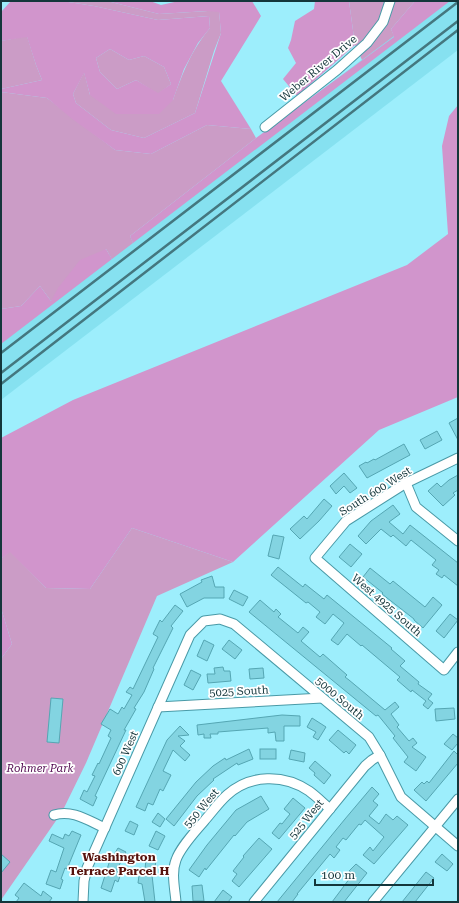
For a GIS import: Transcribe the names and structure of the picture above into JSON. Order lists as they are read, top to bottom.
{
  "streets": {
    "street": [
      "Weber River Drive",
      "South 600 West",
      "West 4925 South",
      "5025 South",
      "5000 South",
      "600 West",
      "550 West",
      "525 West"
    ]
  },
  "crossings": [
    ["South 600 West", "West 4925 South"],
    ["5025 South", "5000 South"],
    ["5025 South", "600 West"],
    ["5000 South", "600 West"],
    ["5000 South", "525 West"],
    ["550 West", "525 West"]
  ],
  "districts": ["Washington Terrace Parcel H"],
  "parks": ["Rohmer Park"],
  "scale_bar": "100 m"
}
